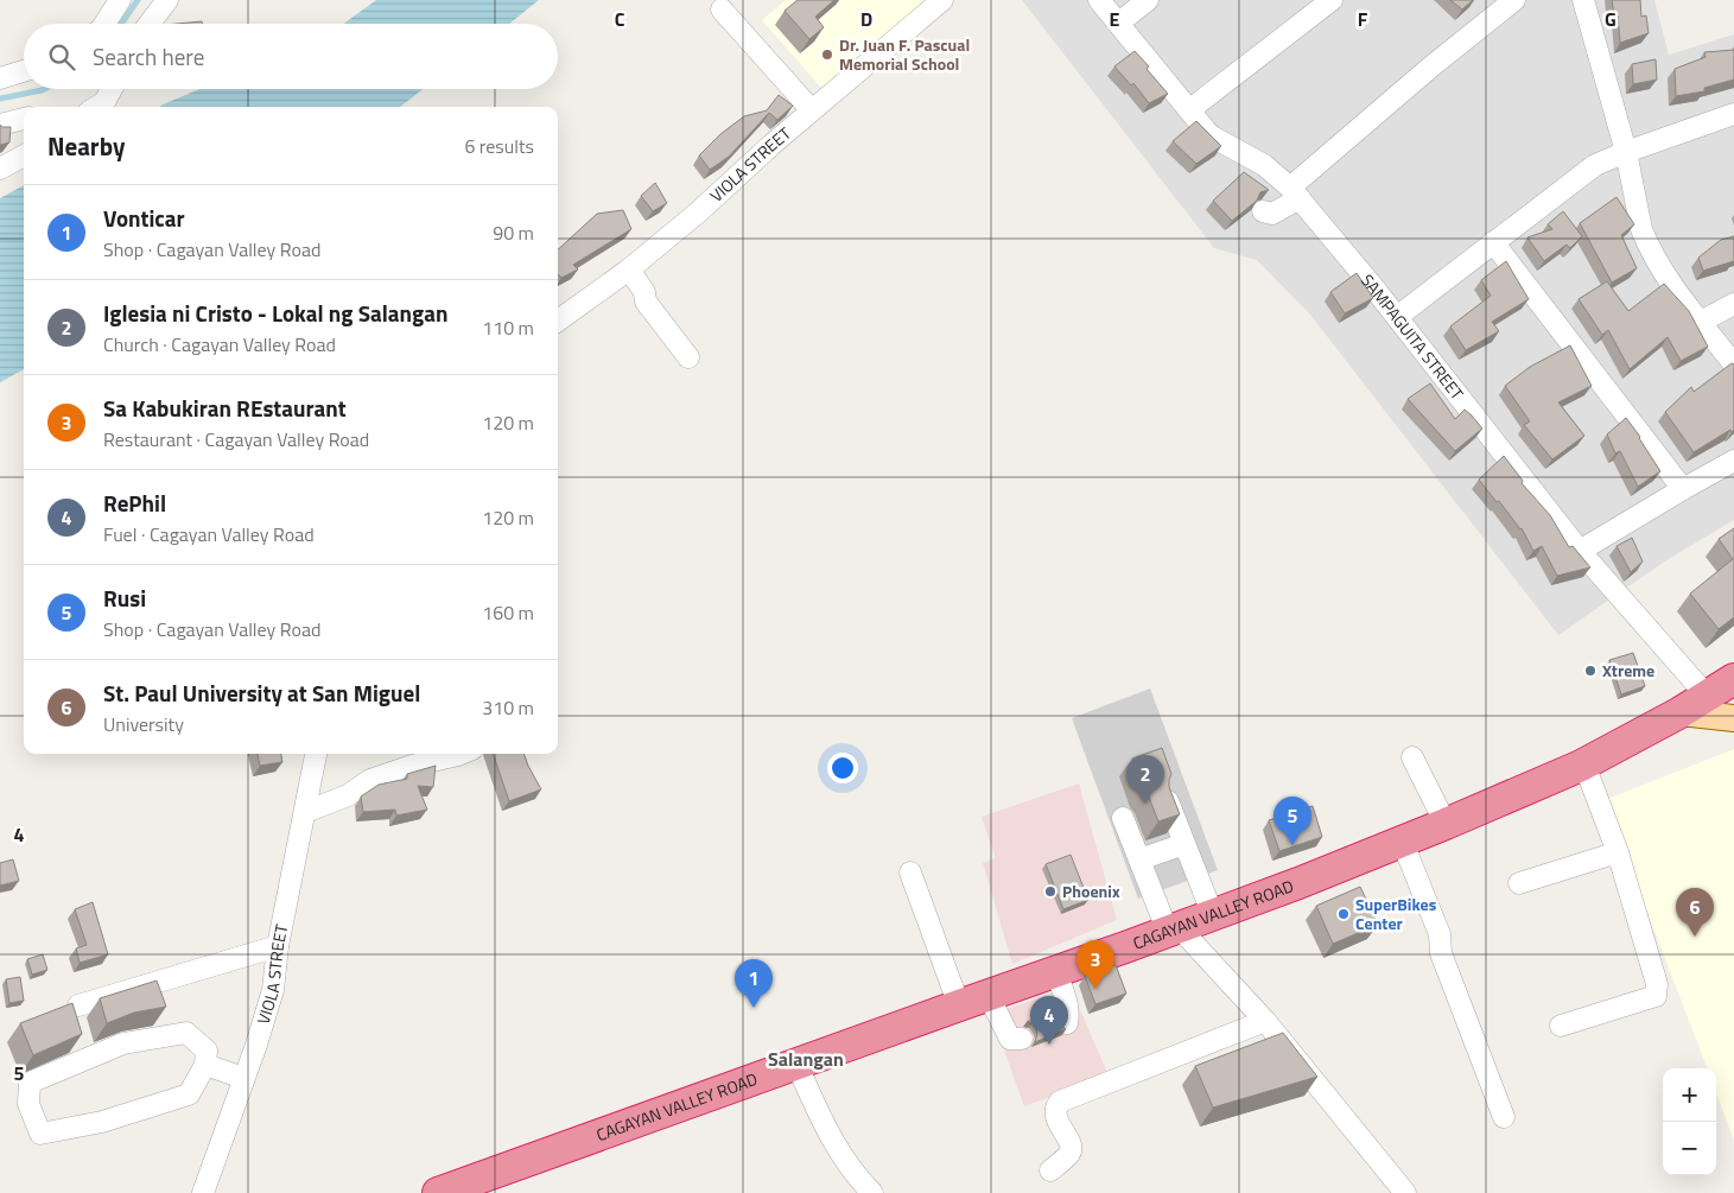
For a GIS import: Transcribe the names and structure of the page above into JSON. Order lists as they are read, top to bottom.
{
  "streets": {
    "highway": ["CAGAYAN VALLEY ROAD"],
    "street": ["VIOLA STREET", "SAMPAGUITA STREET"]
  },
  "crossings": [
    ["SAMPAGUITA STREET", "CAGAYAN VALLEY ROAD"]
  ],
  "districts": ["Salangan"],
  "places": [
    "Dr. Juan F. Pascual Memorial School",
    "Xtreme",
    "Phoenix",
    "SuperBikes Center"
  ],
  "page": {
    "search": "Search here",
    "heading": ["Nearby", "6 results"],
    "list": [
      {
        "mark": "1",
        "name": "Vonticar",
        "note": "Shop · Cagayan Valley Road",
        "value": "90 m"
      },
      {
        "mark": "2",
        "name": "Iglesia ni Cristo - Lokal ng Salangan",
        "note": "Church · Cagayan Valley Road",
        "value": "110 m"
      },
      {
        "mark": "3",
        "name": "Sa Kabukiran REstaurant",
        "note": "Restaurant · Cagayan Valley Road",
        "value": "120 m"
      },
      {
        "mark": "4",
        "name": "RePhil",
        "note": "Fuel · Cagayan Valley Road",
        "value": "120 m"
      },
      {
        "mark": "5",
        "name": "Rusi",
        "note": "Shop · Cagayan Valley Road",
        "value": "160 m"
      },
      {
        "mark": "6",
        "name": "St. Paul University at San Miguel",
        "note": "University",
        "value": "310 m"
      }
    ],
    "pins": [
      "2",
      "5",
      "6",
      "3",
      "1",
      "4"
    ],
    "map_buttons": ["+", "−"]
  },
  "grid": {
    "columns": [
      "C",
      "D",
      "E",
      "F",
      "G"
    ],
    "rows": ["4", "5"]
  }
}
